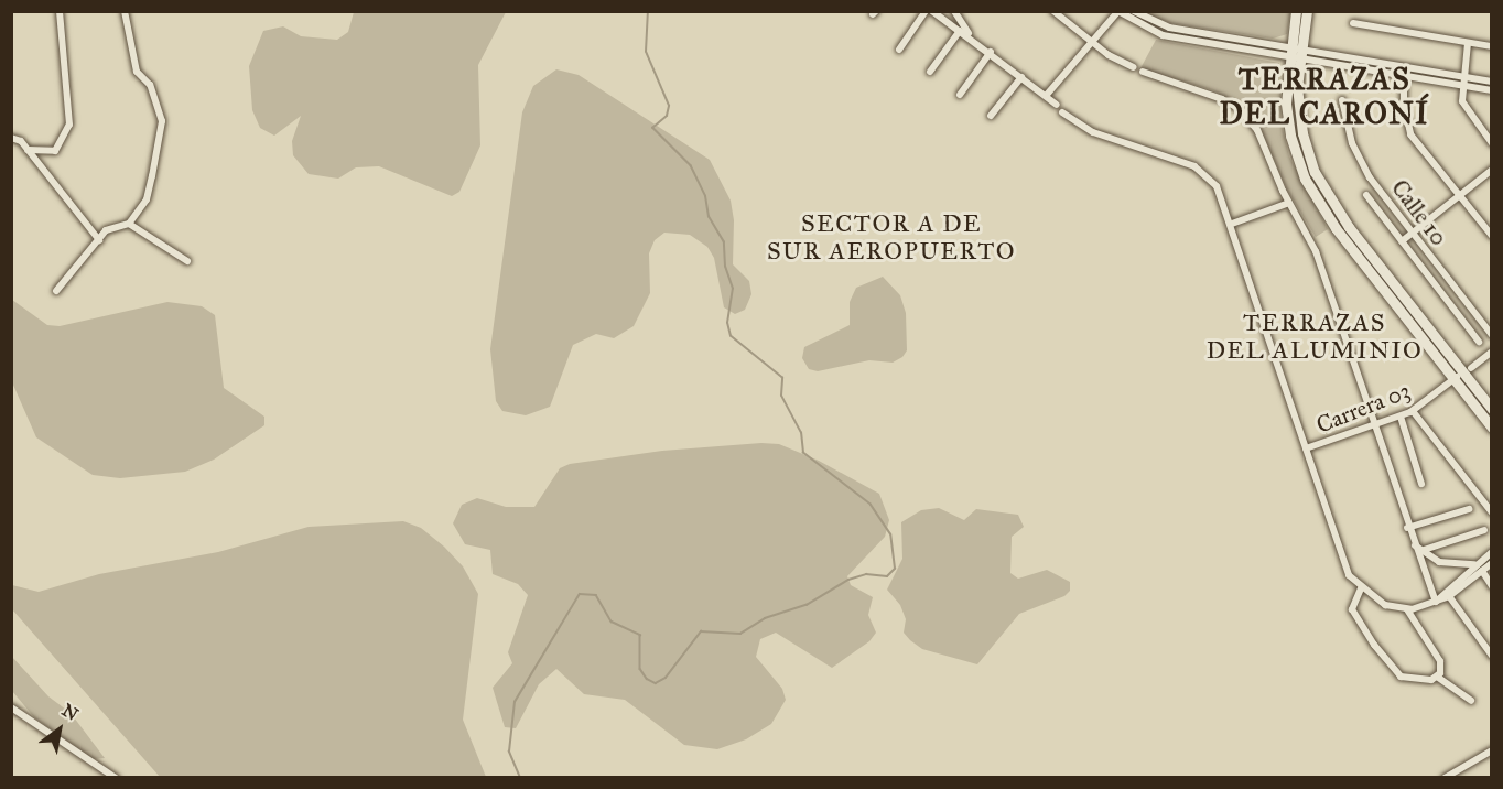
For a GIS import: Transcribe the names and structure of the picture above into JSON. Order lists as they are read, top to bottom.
{
  "streets": {
    "street": ["Calle 10", "Carrera 03"]
  },
  "districts": ["TERRAZAS DEL CARONÍ", "SECTOR A DE SUR AEROPUERTO", "TERRAZAS DEL ALUMINIO"],
  "north": "top right"
}
